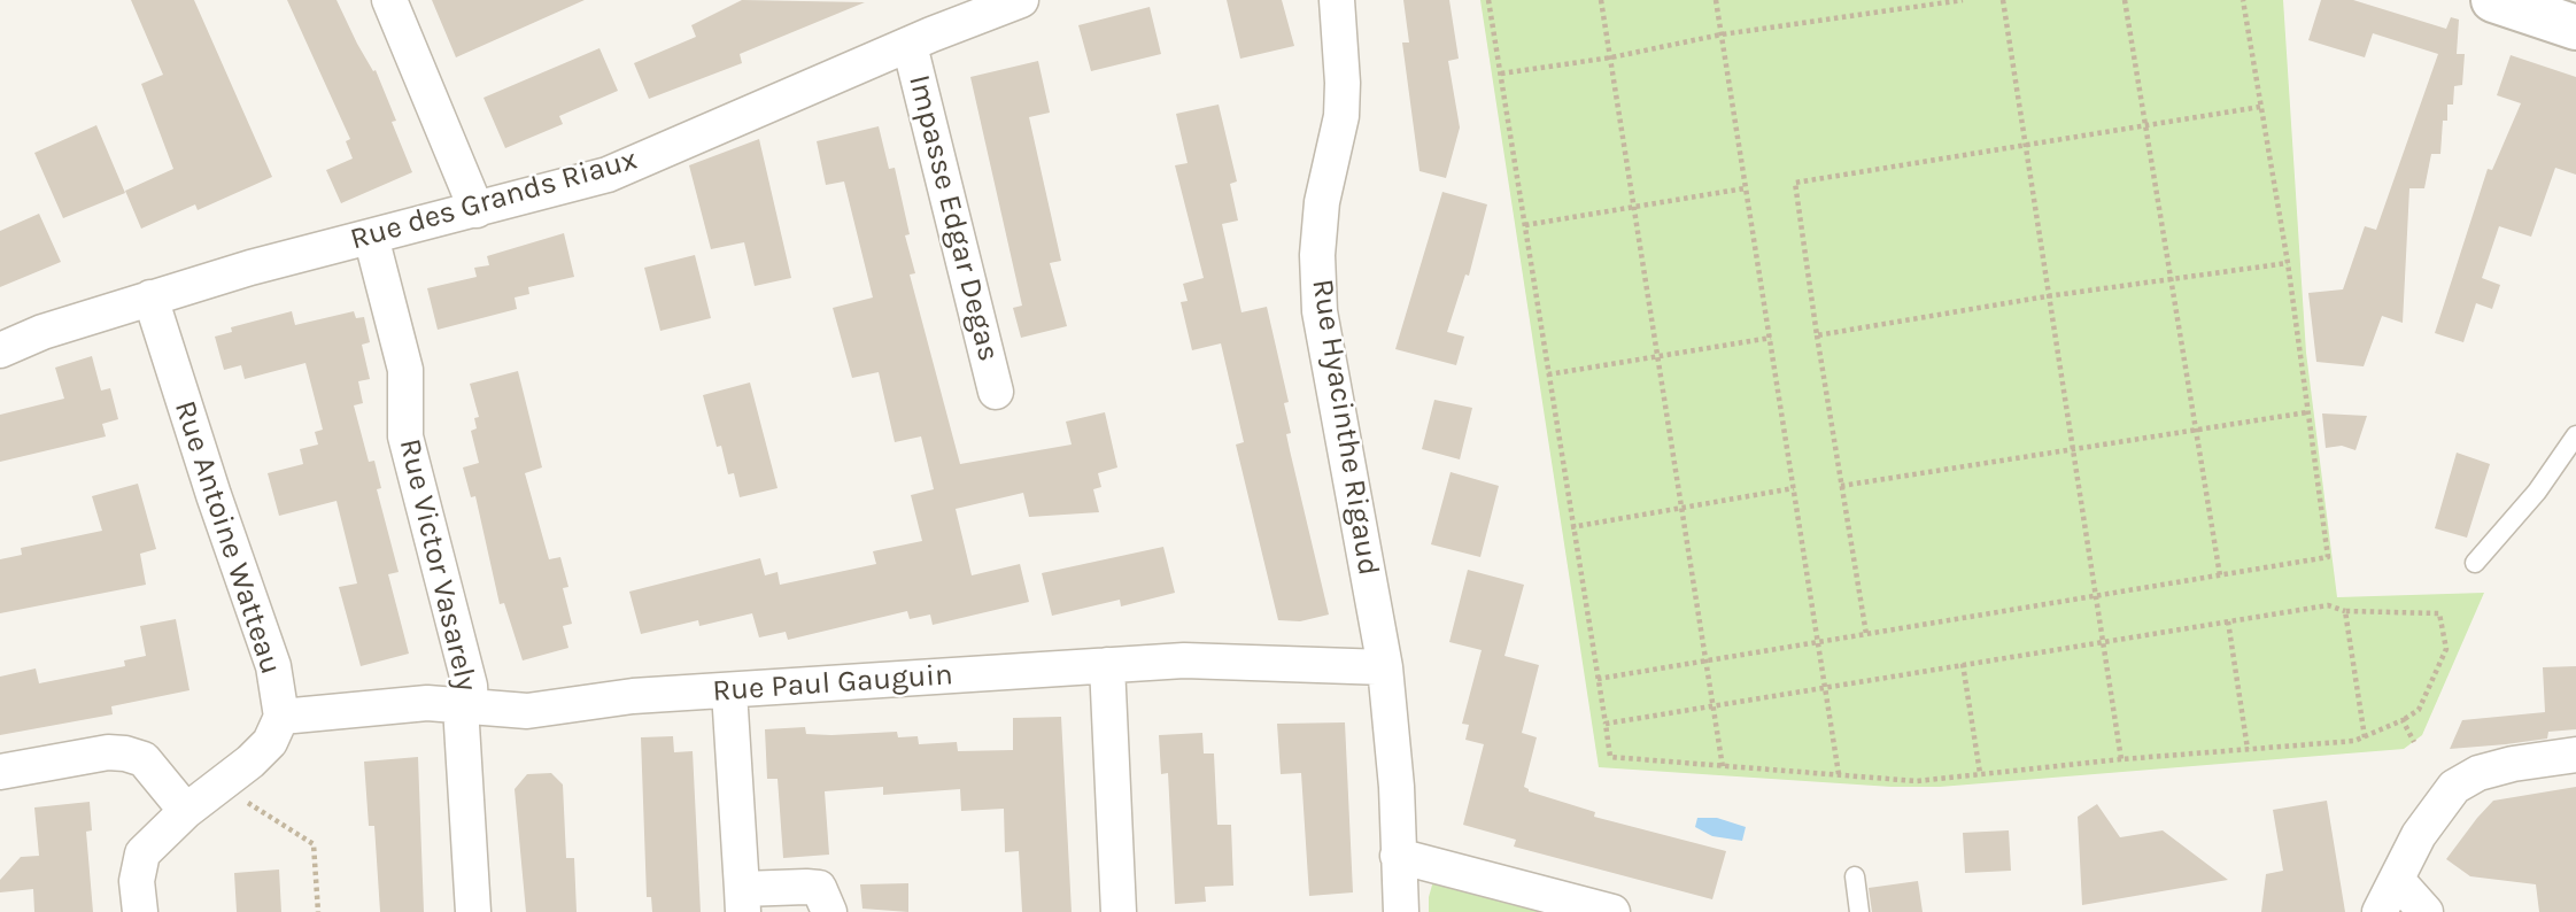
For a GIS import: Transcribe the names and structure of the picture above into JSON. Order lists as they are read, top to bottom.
{
  "streets": {
    "street": [
      "Rue des Grands Riaux",
      "Impasse Edgar Degas",
      "Rue Hyacinthe Rigaud",
      "Rue Antoine Watteau",
      "Rue Victor Vasarely",
      "Rue Paul Gauguin"
    ]
  },
  "crossings": [
    ["Rue des Grands Riaux", "Impasse Edgar Degas"],
    ["Rue des Grands Riaux", "Rue Antoine Watteau"],
    ["Rue des Grands Riaux", "Rue Victor Vasarely"],
    ["Rue Hyacinthe Rigaud", "Rue Paul Gauguin"],
    ["Rue Antoine Watteau", "Rue Paul Gauguin"],
    ["Rue Victor Vasarely", "Rue Paul Gauguin"]
  ]
}
